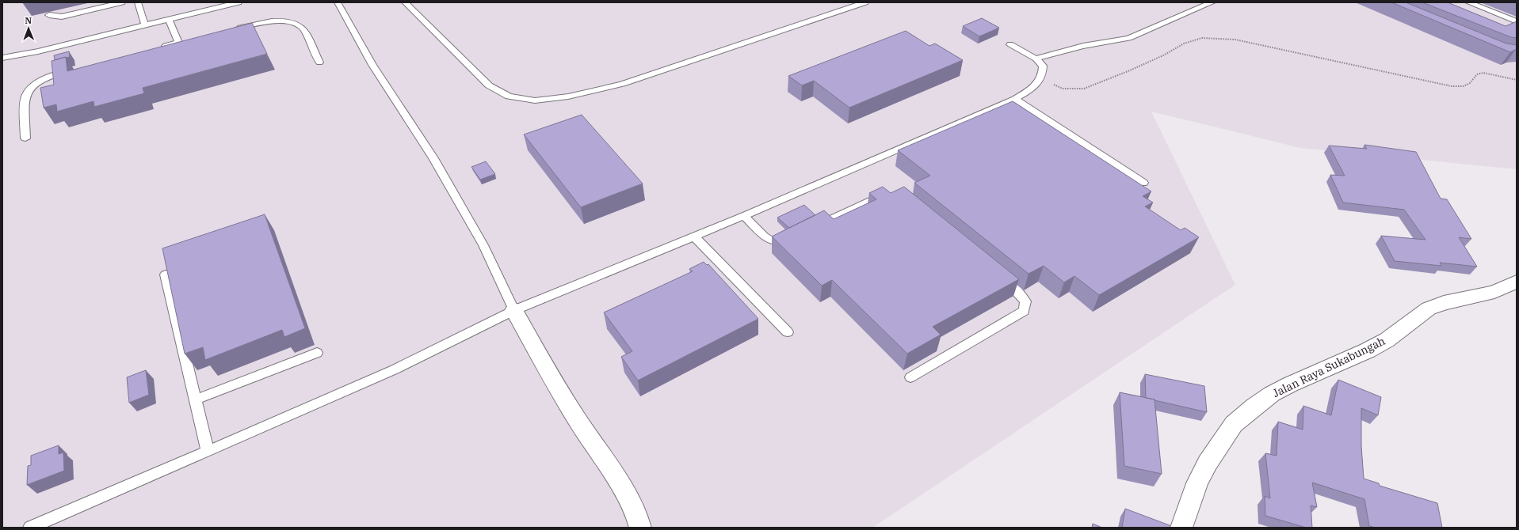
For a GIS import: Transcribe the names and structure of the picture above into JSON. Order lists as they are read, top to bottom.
{
  "streets": {
    "street": ["Jalan Raya Sukabungah"]
  },
  "north": "top"
}
